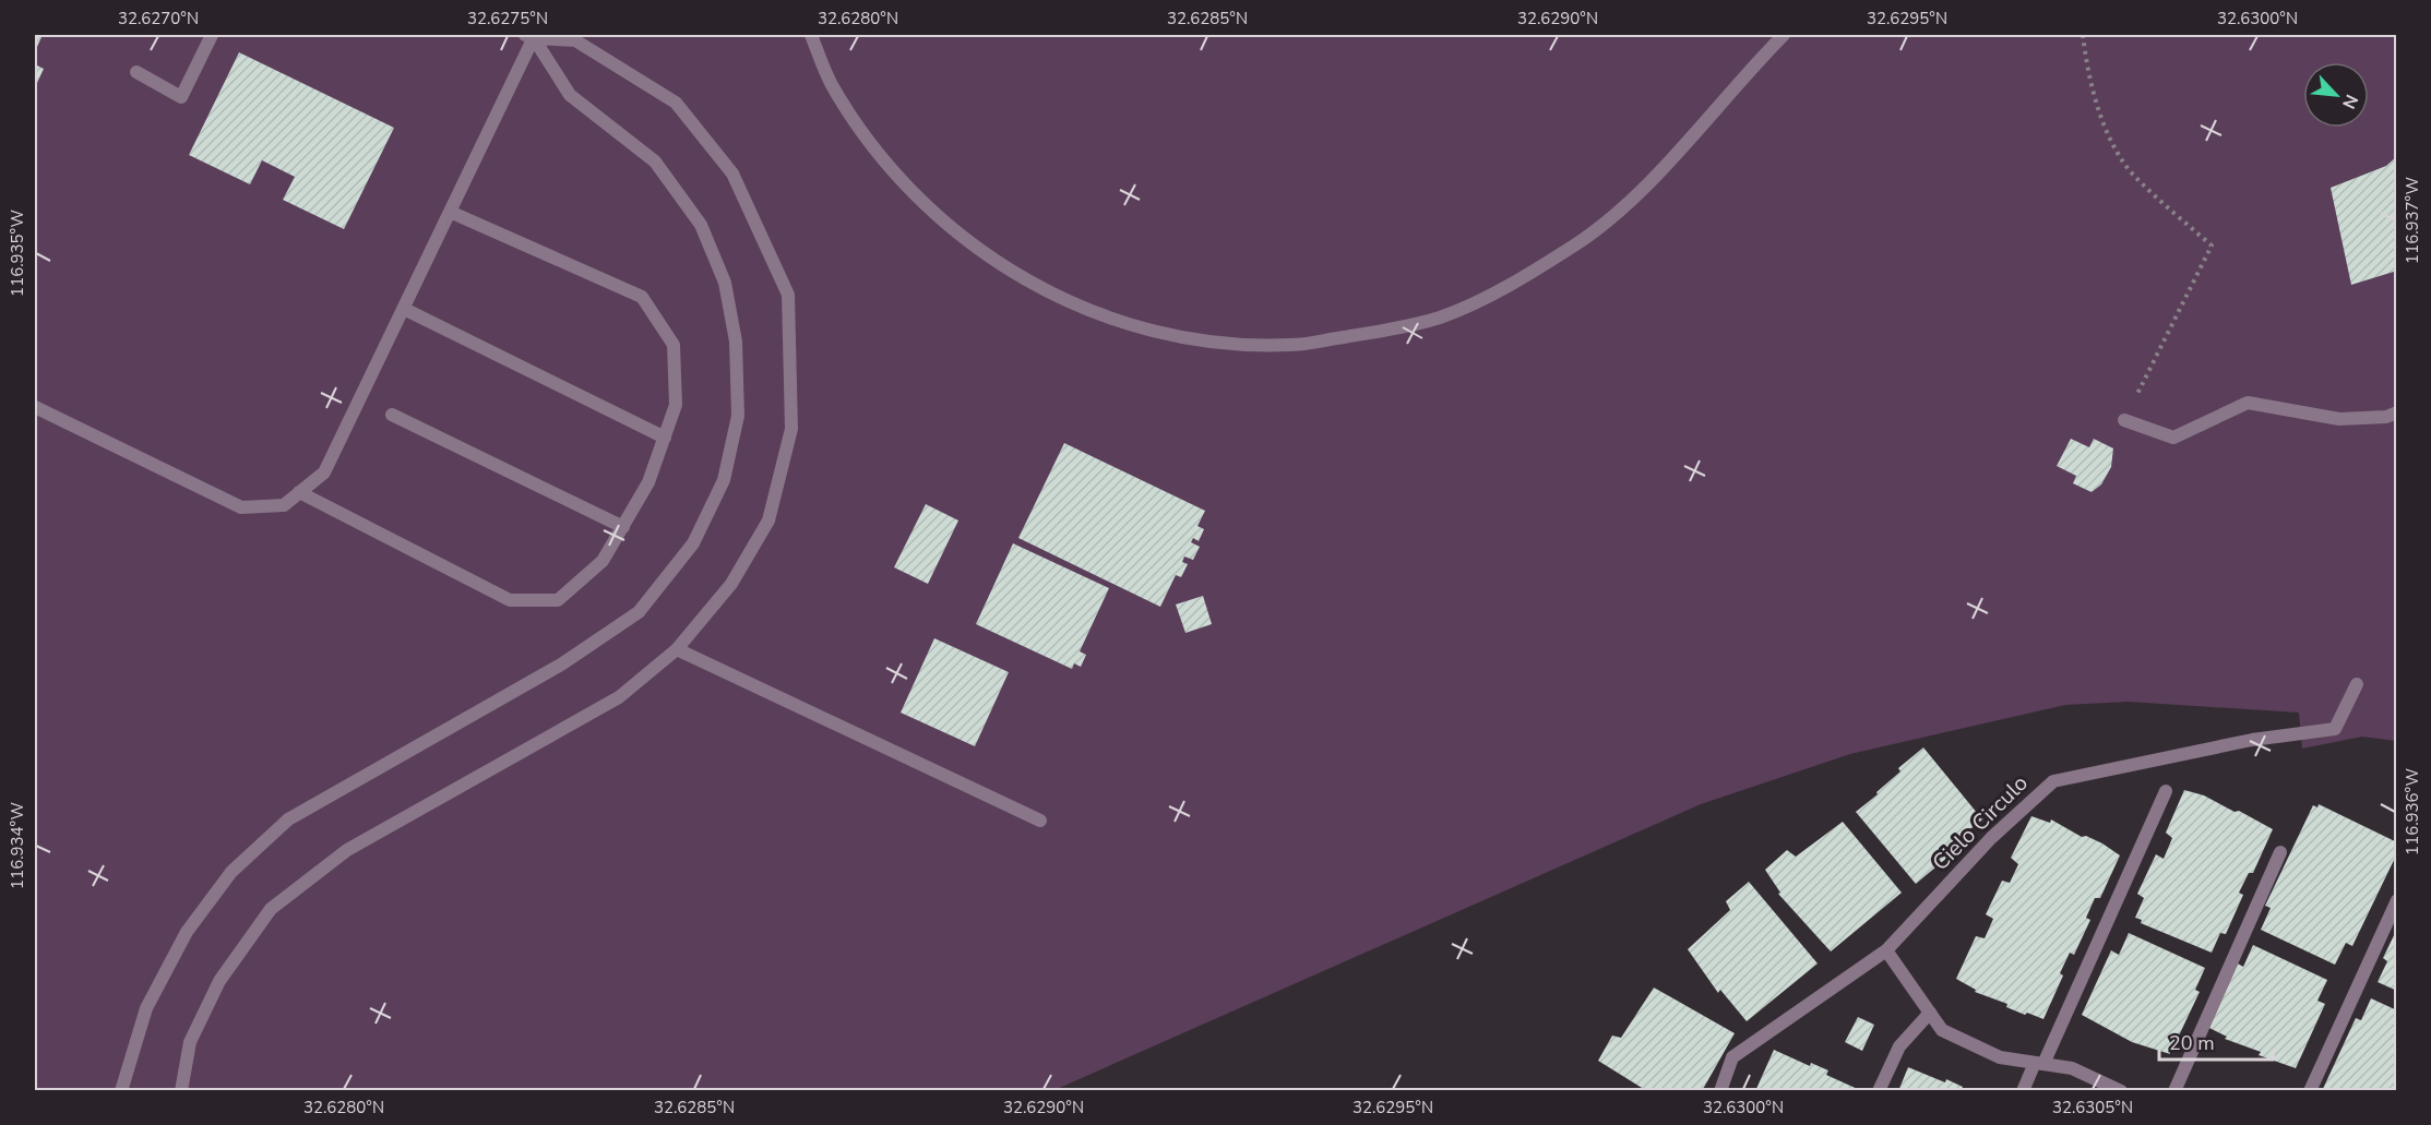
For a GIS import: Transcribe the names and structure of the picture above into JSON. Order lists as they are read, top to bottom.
{
  "streets": {
    "street": ["Cielo Circulo"]
  },
  "scale_bar": "20 m",
  "north": "bottom right",
  "coordinates": [
    "32.6270°N",
    "32.6275°N",
    "32.6280°N",
    "32.6285°N",
    "32.6290°N",
    "32.6295°N",
    "32.6300°N",
    "116.937°W",
    "116.935°W",
    "116.936°W",
    "116.934°W",
    "32.6305°N"
  ]
}
